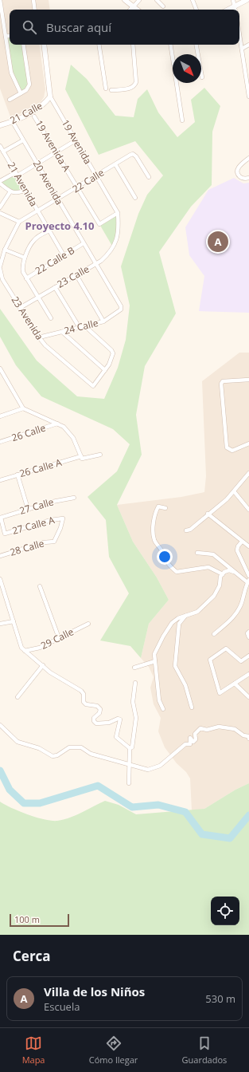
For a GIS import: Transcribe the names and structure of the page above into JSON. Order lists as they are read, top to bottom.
{
  "streets": {
    "street": [
      "21 Calle",
      "19 Avenida",
      "19 Avenida A",
      "22 Calle",
      "20 Avenida",
      "21 Avenida",
      "22 Calle B",
      "23 Calle",
      "23 Avenida",
      "24 Calle",
      "26 Calle",
      "26 Calle A",
      "27 Calle",
      "27 Calle A",
      "28 Calle",
      "29 Calle"
    ]
  },
  "crossings": [
    ["21 Calle", "19 Avenida"],
    ["21 Calle", "20 Avenida"],
    ["19 Avenida", "19 Avenida A"],
    ["19 Avenida", "22 Calle"],
    ["19 Avenida", "23 Calle"],
    ["19 Avenida A", "22 Calle"],
    ["22 Calle", "20 Avenida"],
    ["22 Calle", "21 Avenida"],
    ["20 Avenida", "22 Calle B"],
    ["20 Avenida", "23 Calle"],
    ["20 Avenida", "24 Calle"],
    ["21 Avenida", "22 Calle B"],
    ["23 Calle", "23 Avenida"],
    ["23 Avenida", "24 Calle"],
    ["27 Calle", "27 Calle A"],
    ["27 Calle A", "28 Calle"]
  ],
  "districts": ["Proyecto 4.10"],
  "scale_bar": "100 m",
  "north": "bottom right",
  "page": {
    "search": "Buscar aquí",
    "pins": "A",
    "scale": "100 m",
    "heading": "Cerca",
    "list": [
      {
        "mark": "A",
        "name": "Villa de los Niños",
        "note": "Escuela",
        "value": "530 m"
      }
    ],
    "nav": ["Mapa", "Cómo llegar", "Guardados"]
  }
}
